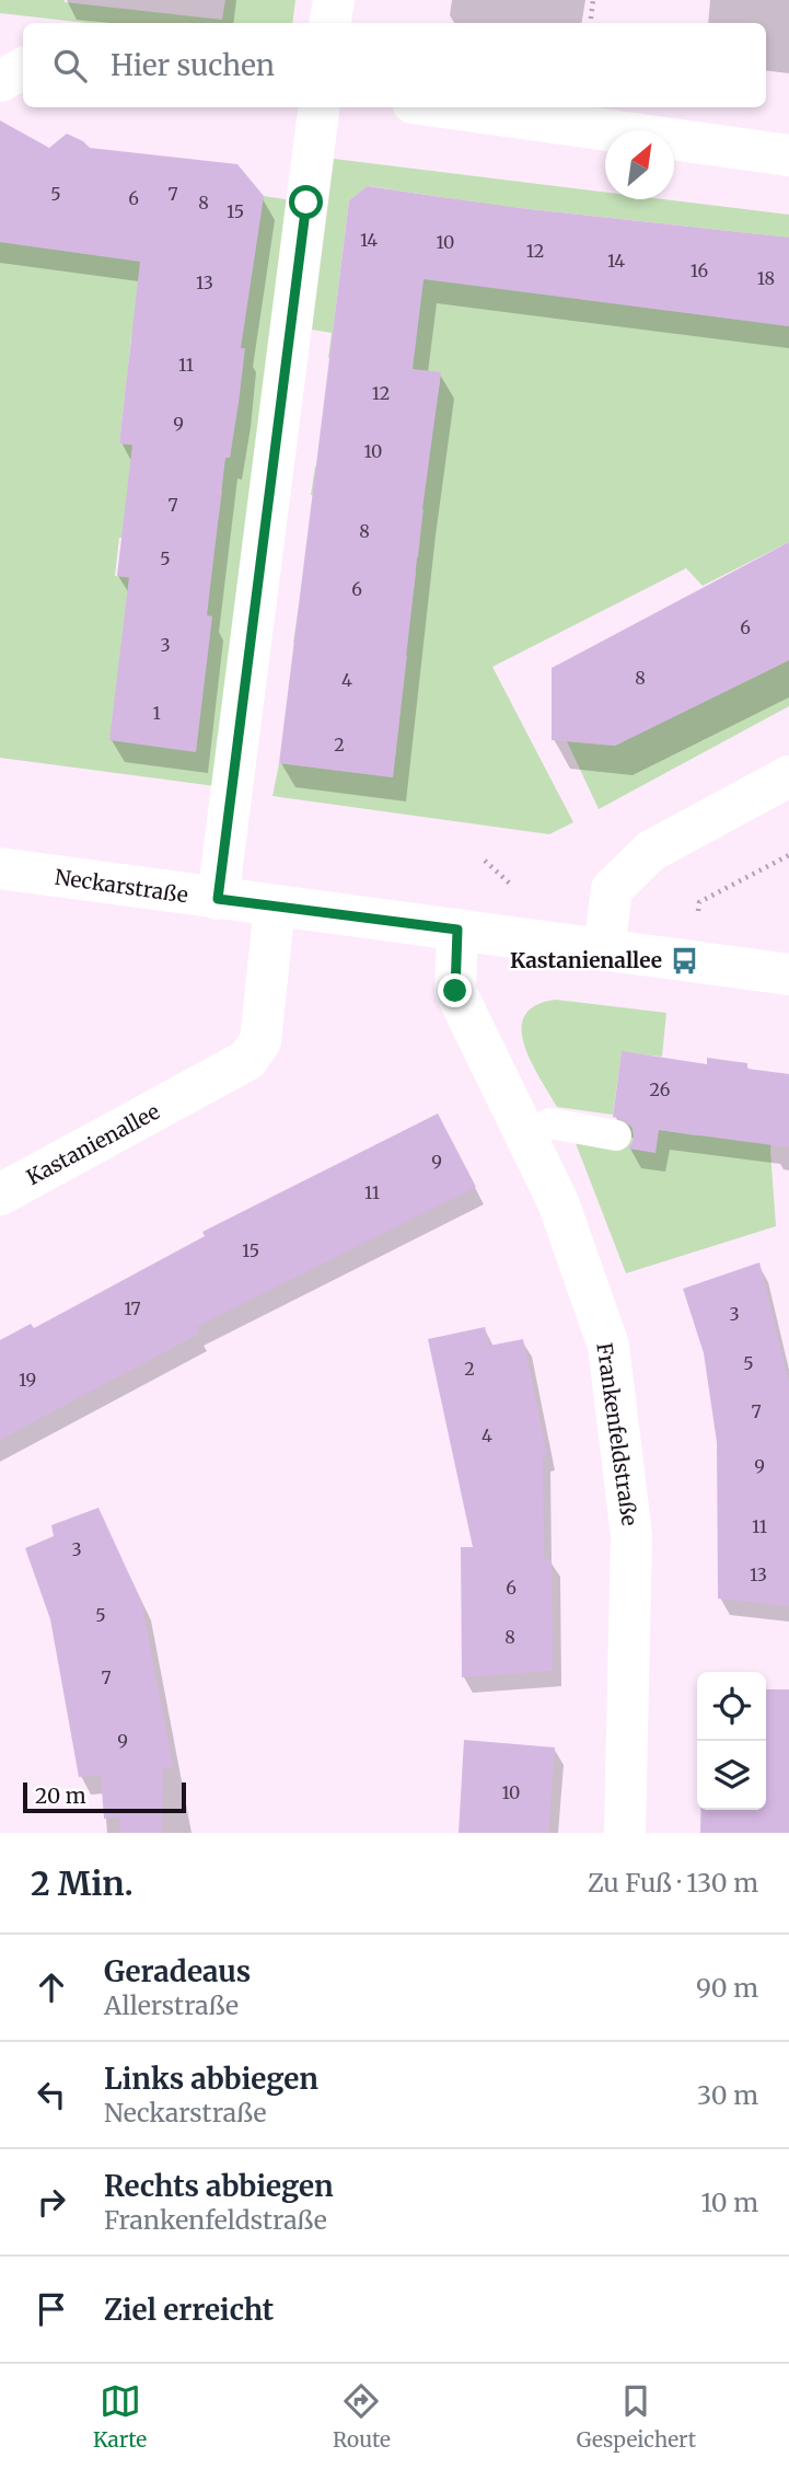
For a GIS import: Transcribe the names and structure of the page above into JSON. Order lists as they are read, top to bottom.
{
  "streets": {
    "street": ["Neckarstraße", "Kastanienallee", "Frankenfeldstraße"]
  },
  "crossings": [
    ["Neckarstraße", "Kastanienallee"],
    ["Neckarstraße", "Frankenfeldstraße"]
  ],
  "places": {
    "bus stop": ["Kastanienallee"]
  },
  "house_numbers": [
    "5",
    "7",
    "6",
    "8",
    "15",
    "14",
    "10",
    "12",
    "14",
    "16",
    "18",
    "13",
    "11",
    "12",
    "9",
    "10",
    "7",
    "8",
    "5",
    "6",
    "6",
    "3",
    "8",
    "4",
    "1",
    "2",
    "26",
    "9",
    "11",
    "15",
    "17",
    "3",
    "5",
    "2",
    "19",
    "7",
    "4",
    "9",
    "11",
    "3",
    "13",
    "6",
    "5",
    "8",
    "7",
    "9",
    "10"
  ],
  "scale_bar": "20 m",
  "north": "top right",
  "page": {
    "search": "Hier suchen",
    "scale": "20 m",
    "heading": ["2 Min.", "Zu Fuß · 130 m"],
    "list": [
      ["Geradeaus", "Allerstraße", "90 m"],
      ["Links abbiegen", "Neckarstraße", "30 m"],
      ["Rechts abbiegen", "Frankenfeldstraße", "10 m"],
      "Ziel erreicht"
    ],
    "nav": ["Karte", "Route", "Gespeichert"]
  }
}
